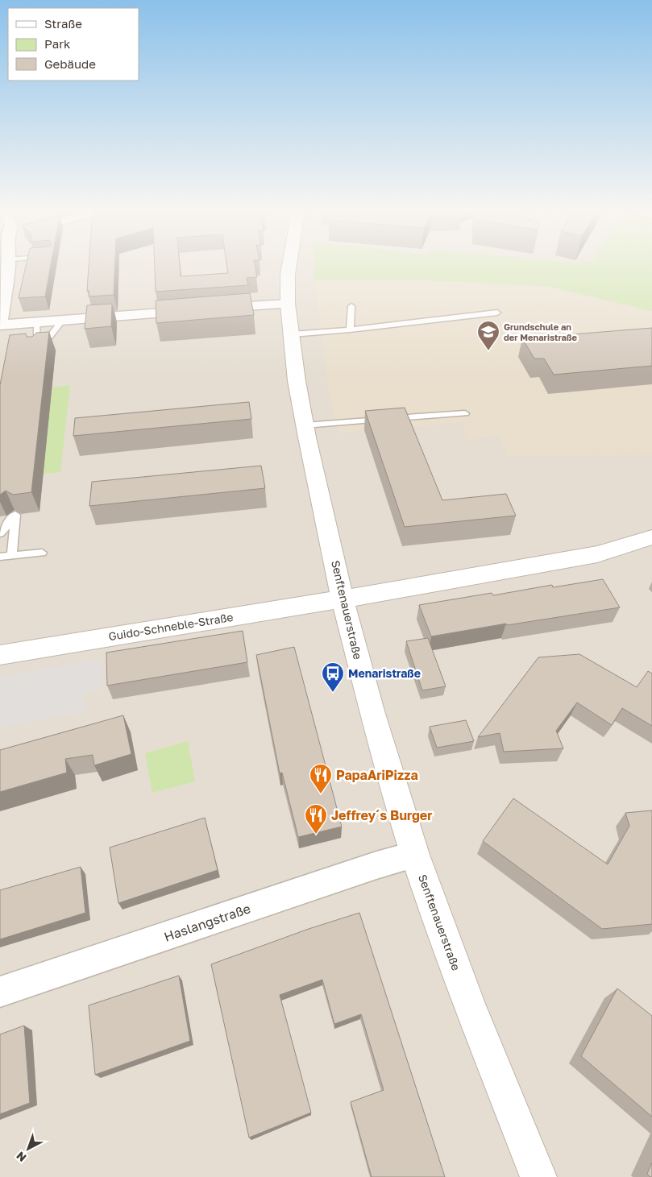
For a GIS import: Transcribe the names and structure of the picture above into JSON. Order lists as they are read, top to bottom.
{
  "streets": {
    "street": ["Senftenauerstraße", "Guido-Schneble-Straße", "Haslangstraße"]
  },
  "crossings": [
    ["Senftenauerstraße", "Guido-Schneble-Straße"],
    ["Senftenauerstraße", "Haslangstraße"]
  ],
  "places": {
    "school or university": ["Grundschule an der Menaristraße"],
    "bus stop": ["Menaristraße"],
    "restaurant": ["PapaAriPizza", "Jeffrey´s Burger"]
  },
  "legend": ["Straße", "Park", "Gebäude"],
  "north": "bottom left"
}
